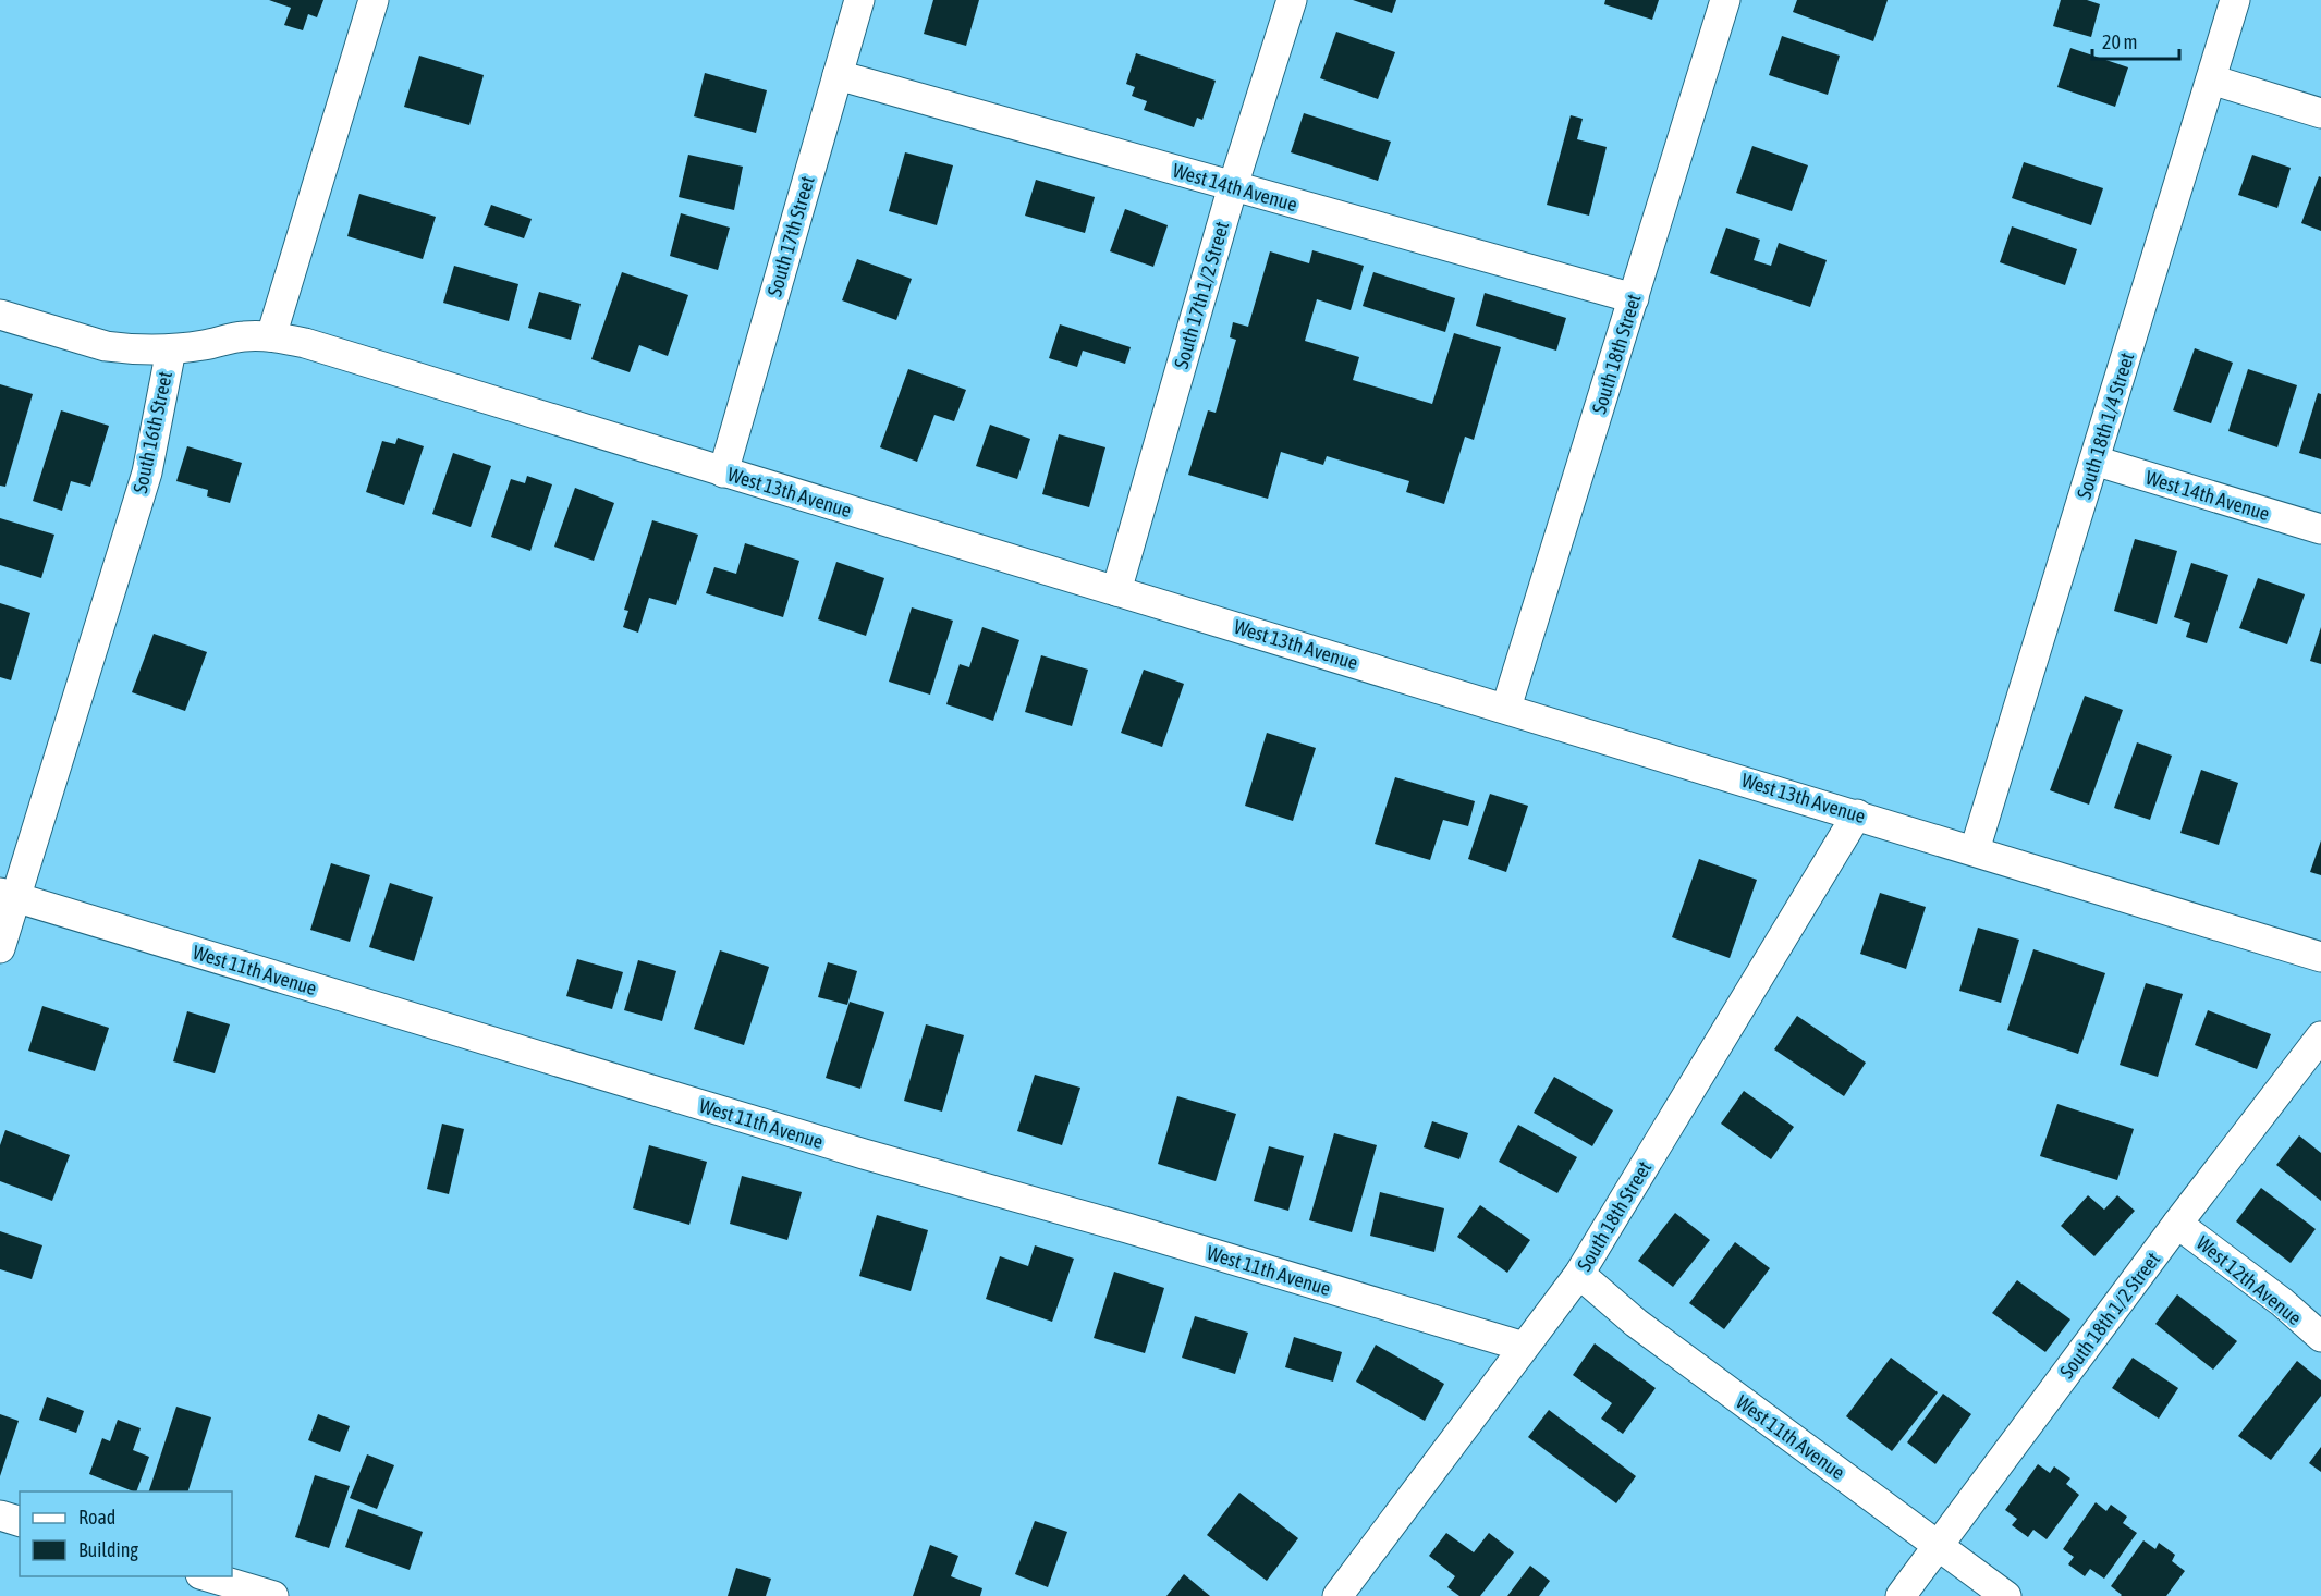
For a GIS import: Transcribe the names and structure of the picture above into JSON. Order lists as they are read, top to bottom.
{
  "streets": {
    "street": [
      "West 14th Avenue",
      "South 17th Street",
      "South 17th 1/2 Street",
      "South 18th Street",
      "South 18th 1/4 Street",
      "South 16th Street",
      "West 13th Avenue",
      "West 11th Avenue",
      "West 12th Avenue",
      "South 18th 1/2 Street"
    ]
  },
  "crossings": [
    ["West 14th Avenue", "South 17th Street"],
    ["West 14th Avenue", "South 17th 1/2 Street"],
    ["West 14th Avenue", "South 18th Street"],
    ["West 14th Avenue", "South 18th 1/4 Street"],
    ["South 17th Street", "West 13th Avenue"],
    ["South 17th 1/2 Street", "West 13th Avenue"],
    ["South 18th Street", "West 13th Avenue"],
    ["South 18th Street", "West 11th Avenue"],
    ["South 18th 1/4 Street", "West 13th Avenue"],
    ["South 16th Street", "West 13th Avenue"],
    ["South 16th Street", "West 11th Avenue"],
    ["West 11th Avenue", "South 18th 1/2 Street"],
    ["West 12th Avenue", "South 18th 1/2 Street"]
  ],
  "legend": ["Road", "Building"],
  "scale_bar": "20 m"
}
